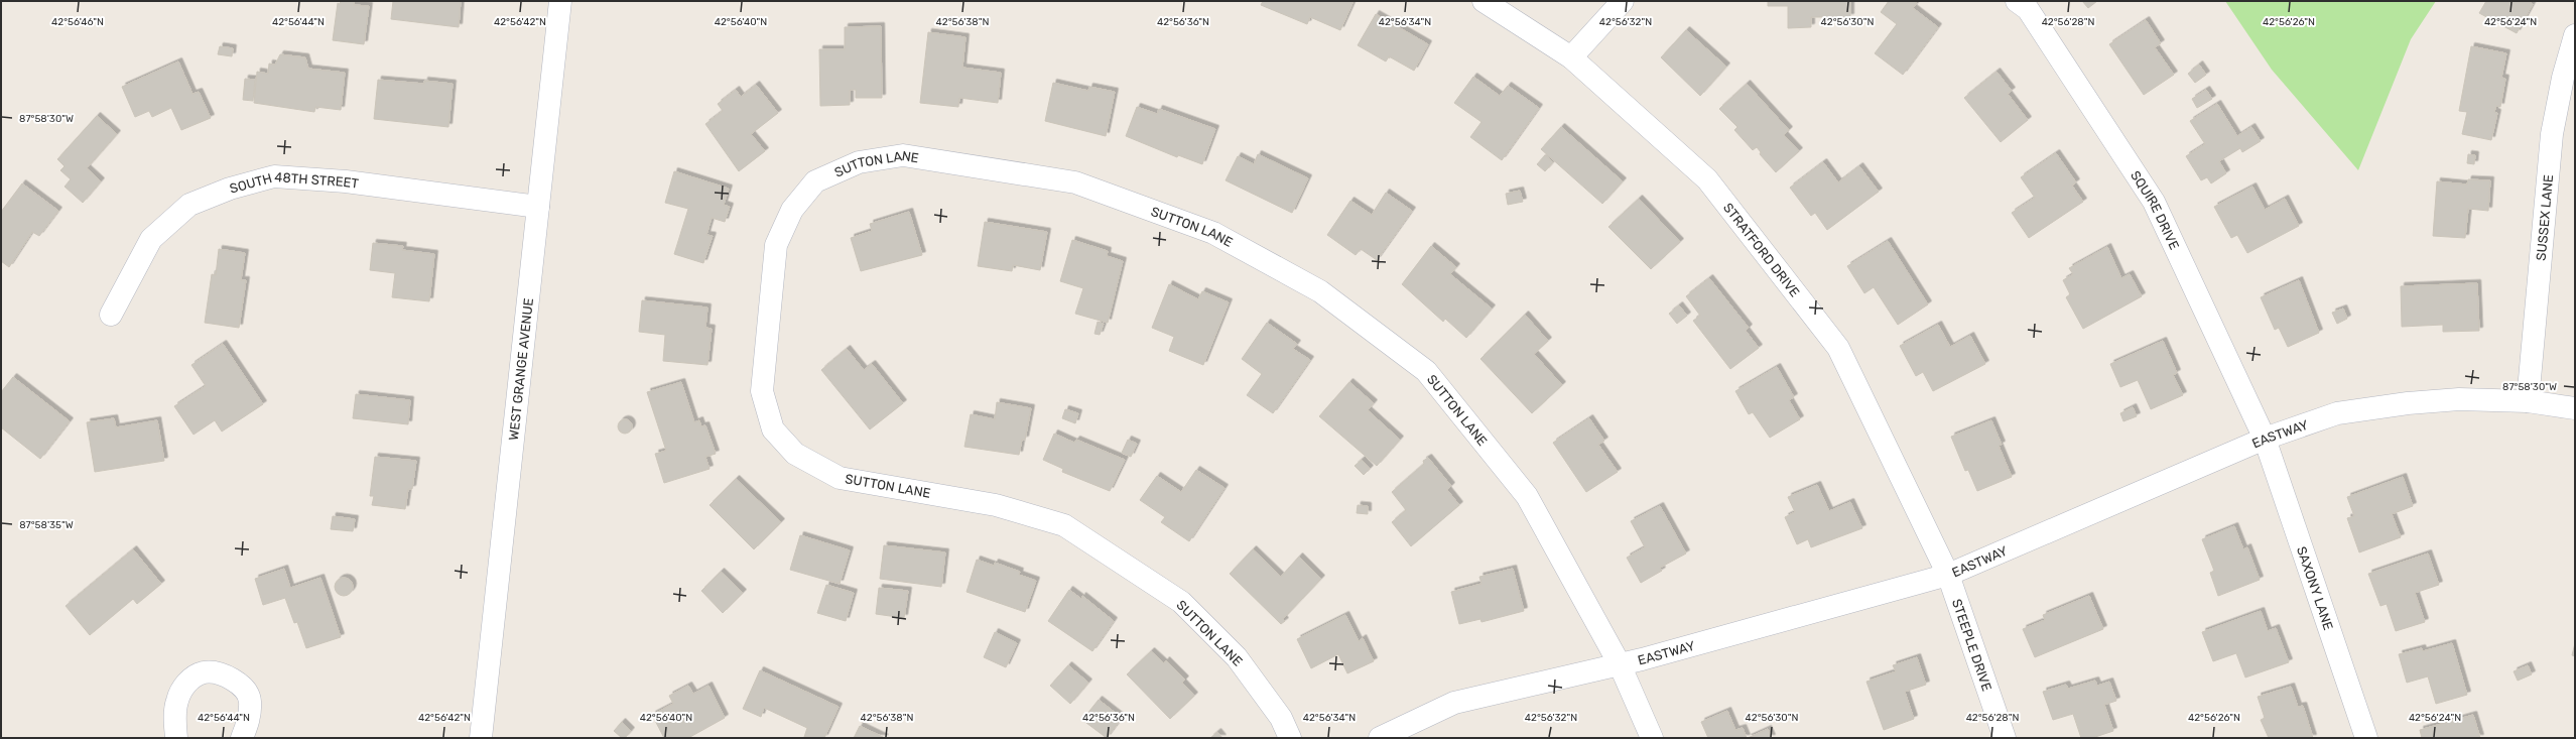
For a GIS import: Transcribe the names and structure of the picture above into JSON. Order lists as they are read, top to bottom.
{
  "streets": {
    "street": [
      "SUTTON LANE",
      "SOUTH 48TH STREET",
      "SQUIRE DRIVE",
      "SUSSEX LANE",
      "STRATFORD DRIVE",
      "WEST GRANGE AVENUE",
      "EASTWAY",
      "SAXONY LANE",
      "STEEPLE DRIVE"
    ]
  },
  "crossings": [
    ["SUTTON LANE", "EASTWAY"],
    ["SOUTH 48TH STREET", "WEST GRANGE AVENUE"],
    ["SQUIRE DRIVE", "EASTWAY"],
    ["SQUIRE DRIVE", "SAXONY LANE"],
    ["SUSSEX LANE", "EASTWAY"],
    ["STRATFORD DRIVE", "EASTWAY"],
    ["STRATFORD DRIVE", "STEEPLE DRIVE"],
    ["EASTWAY", "SAXONY LANE"],
    ["EASTWAY", "STEEPLE DRIVE"]
  ],
  "coordinates": [
    "42°56'46\"N",
    "42°56'44\"N",
    "42°56'42\"N",
    "42°56'40\"N",
    "42°56'38\"N",
    "42°56'36\"N",
    "42°56'34\"N",
    "42°56'32\"N",
    "42°56'30\"N",
    "42°56'28\"N",
    "42°56'26\"N",
    "42°56'24\"N",
    "87°58'30\"W",
    "87°58'35\"W"
  ]
}
